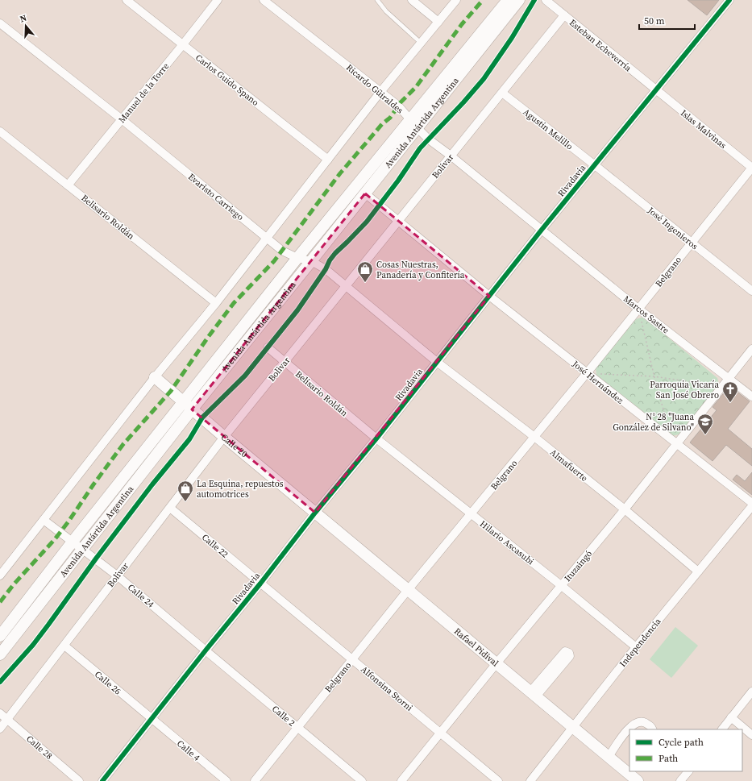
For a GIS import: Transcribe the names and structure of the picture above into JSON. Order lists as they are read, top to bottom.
{
  "streets": {
    "main road": ["Avenida Antártida Argentina", "Calle 20", "Rafael Pidival"],
    "street": [
      "Esteban Echeverría",
      "Carlos Guido Spano",
      "Ricardo Güiraldes",
      "Manuel de la Torre",
      "Agustín Melillo",
      "Islas Malvinas",
      "Bolivar",
      "Rivadavia",
      "Evaristo Carriego",
      "Belisario Roldán",
      "José Ingenieros",
      "Belgrano",
      "Marcos Sastre",
      "José Hernández",
      "Almafuerte",
      "Hilario Ascasubi",
      "Calle 22",
      "Ituzaingó",
      "Calle 24",
      "Independencia",
      "Calle 26",
      "Alfonsina Storni",
      "Calle 2",
      "Calle 28",
      "Calle 4"
    ]
  },
  "crossings": [
    ["Esteban Echeverría", "Islas Malvinas"],
    ["Esteban Echeverría", "Bolivar"],
    ["Esteban Echeverría", "Rivadavia"],
    ["Carlos Guido Spano", "Manuel de la Torre"],
    ["Ricardo Güiraldes", "Avenida Antártida Argentina"],
    ["Ricardo Güiraldes", "Bolivar"],
    ["Ricardo Güiraldes", "Rivadavia"],
    ["Ricardo Güiraldes", "Marcos Sastre"],
    ["Manuel de la Torre", "Evaristo Carriego"],
    ["Manuel de la Torre", "Belisario Roldán"],
    ["Avenida Antártida Argentina", "Evaristo Carriego"],
    ["Avenida Antártida Argentina", "Calle 20"],
    ["Avenida Antártida Argentina", "Calle 24"],
    ["Agustín Melillo", "Bolivar"],
    ["Agustín Melillo", "Rivadavia"],
    ["Agustín Melillo", "José Ingenieros"],
    ["Islas Malvinas", "Rivadavia"],
    ["Islas Malvinas", "Belgrano"],
    ["Bolivar", "Evaristo Carriego"],
    ["Bolivar", "Belisario Roldán"],
    ["Bolivar", "Calle 20"],
    ["Bolivar", "Calle 22"],
    ["Bolivar", "Calle 24"],
    ["Bolivar", "Calle 26"],
    ["Bolivar", "Calle 28"],
    ["Rivadavia", "Evaristo Carriego"],
    ["Rivadavia", "Belisario Roldán"],
    ["Rivadavia", "José Ingenieros"],
    ["Rivadavia", "Marcos Sastre"],
    ["Rivadavia", "José Hernández"],
    ["Rivadavia", "Calle 20"],
    ["Rivadavia", "Almafuerte"],
    ["Rivadavia", "Hilario Ascasubi"],
    ["Rivadavia", "Calle 22"],
    ["Rivadavia", "Calle 24"],
    ["Rivadavia", "Rafael Pidival"],
    ["Rivadavia", "Calle 26"],
    ["Rivadavia", "Alfonsina Storni"],
    ["Rivadavia", "Calle 2"],
    ["Rivadavia", "Calle 4"],
    ["Evaristo Carriego", "Almafuerte"],
    ["Belisario Roldán", "Hilario Ascasubi"],
    ["José Ingenieros", "Belgrano"],
    ["Belgrano", "Marcos Sastre"],
    ["Belgrano", "José Hernández"],
    ["Belgrano", "Almafuerte"],
    ["Belgrano", "Hilario Ascasubi"],
    ["Belgrano", "Rafael Pidival"],
    ["Belgrano", "Alfonsina Storni"],
    ["Belgrano", "Calle 2"],
    ["Marcos Sastre", "Ituzaingó"],
    ["José Hernández", "Ituzaingó"],
    ["Calle 20", "Rafael Pidival"],
    ["Almafuerte", "Ituzaingó"],
    ["Almafuerte", "Independencia"],
    ["Hilario Ascasubi", "Ituzaingó"],
    ["Hilario Ascasubi", "Independencia"],
    ["Calle 22", "Alfonsina Storni"],
    ["Ituzaingó", "Rafael Pidival"],
    ["Ituzaingó", "Alfonsina Storni"],
    ["Calle 24", "Calle 2"],
    ["Independencia", "Rafael Pidival"],
    ["Calle 26", "Calle 4"]
  ],
  "places": {
    "shop": ["Cosas Nuestras, Panadería y Confitería", "La Esquina, repuestos automotrices"],
    "church": ["Parroquia Vicaría San José Obrero"],
    "school or university": ["N° 28 \"Juana González de Silvano\""]
  },
  "legend": ["Cycle path", "Path"],
  "scale_bar": "50 m",
  "north": "top"
}
